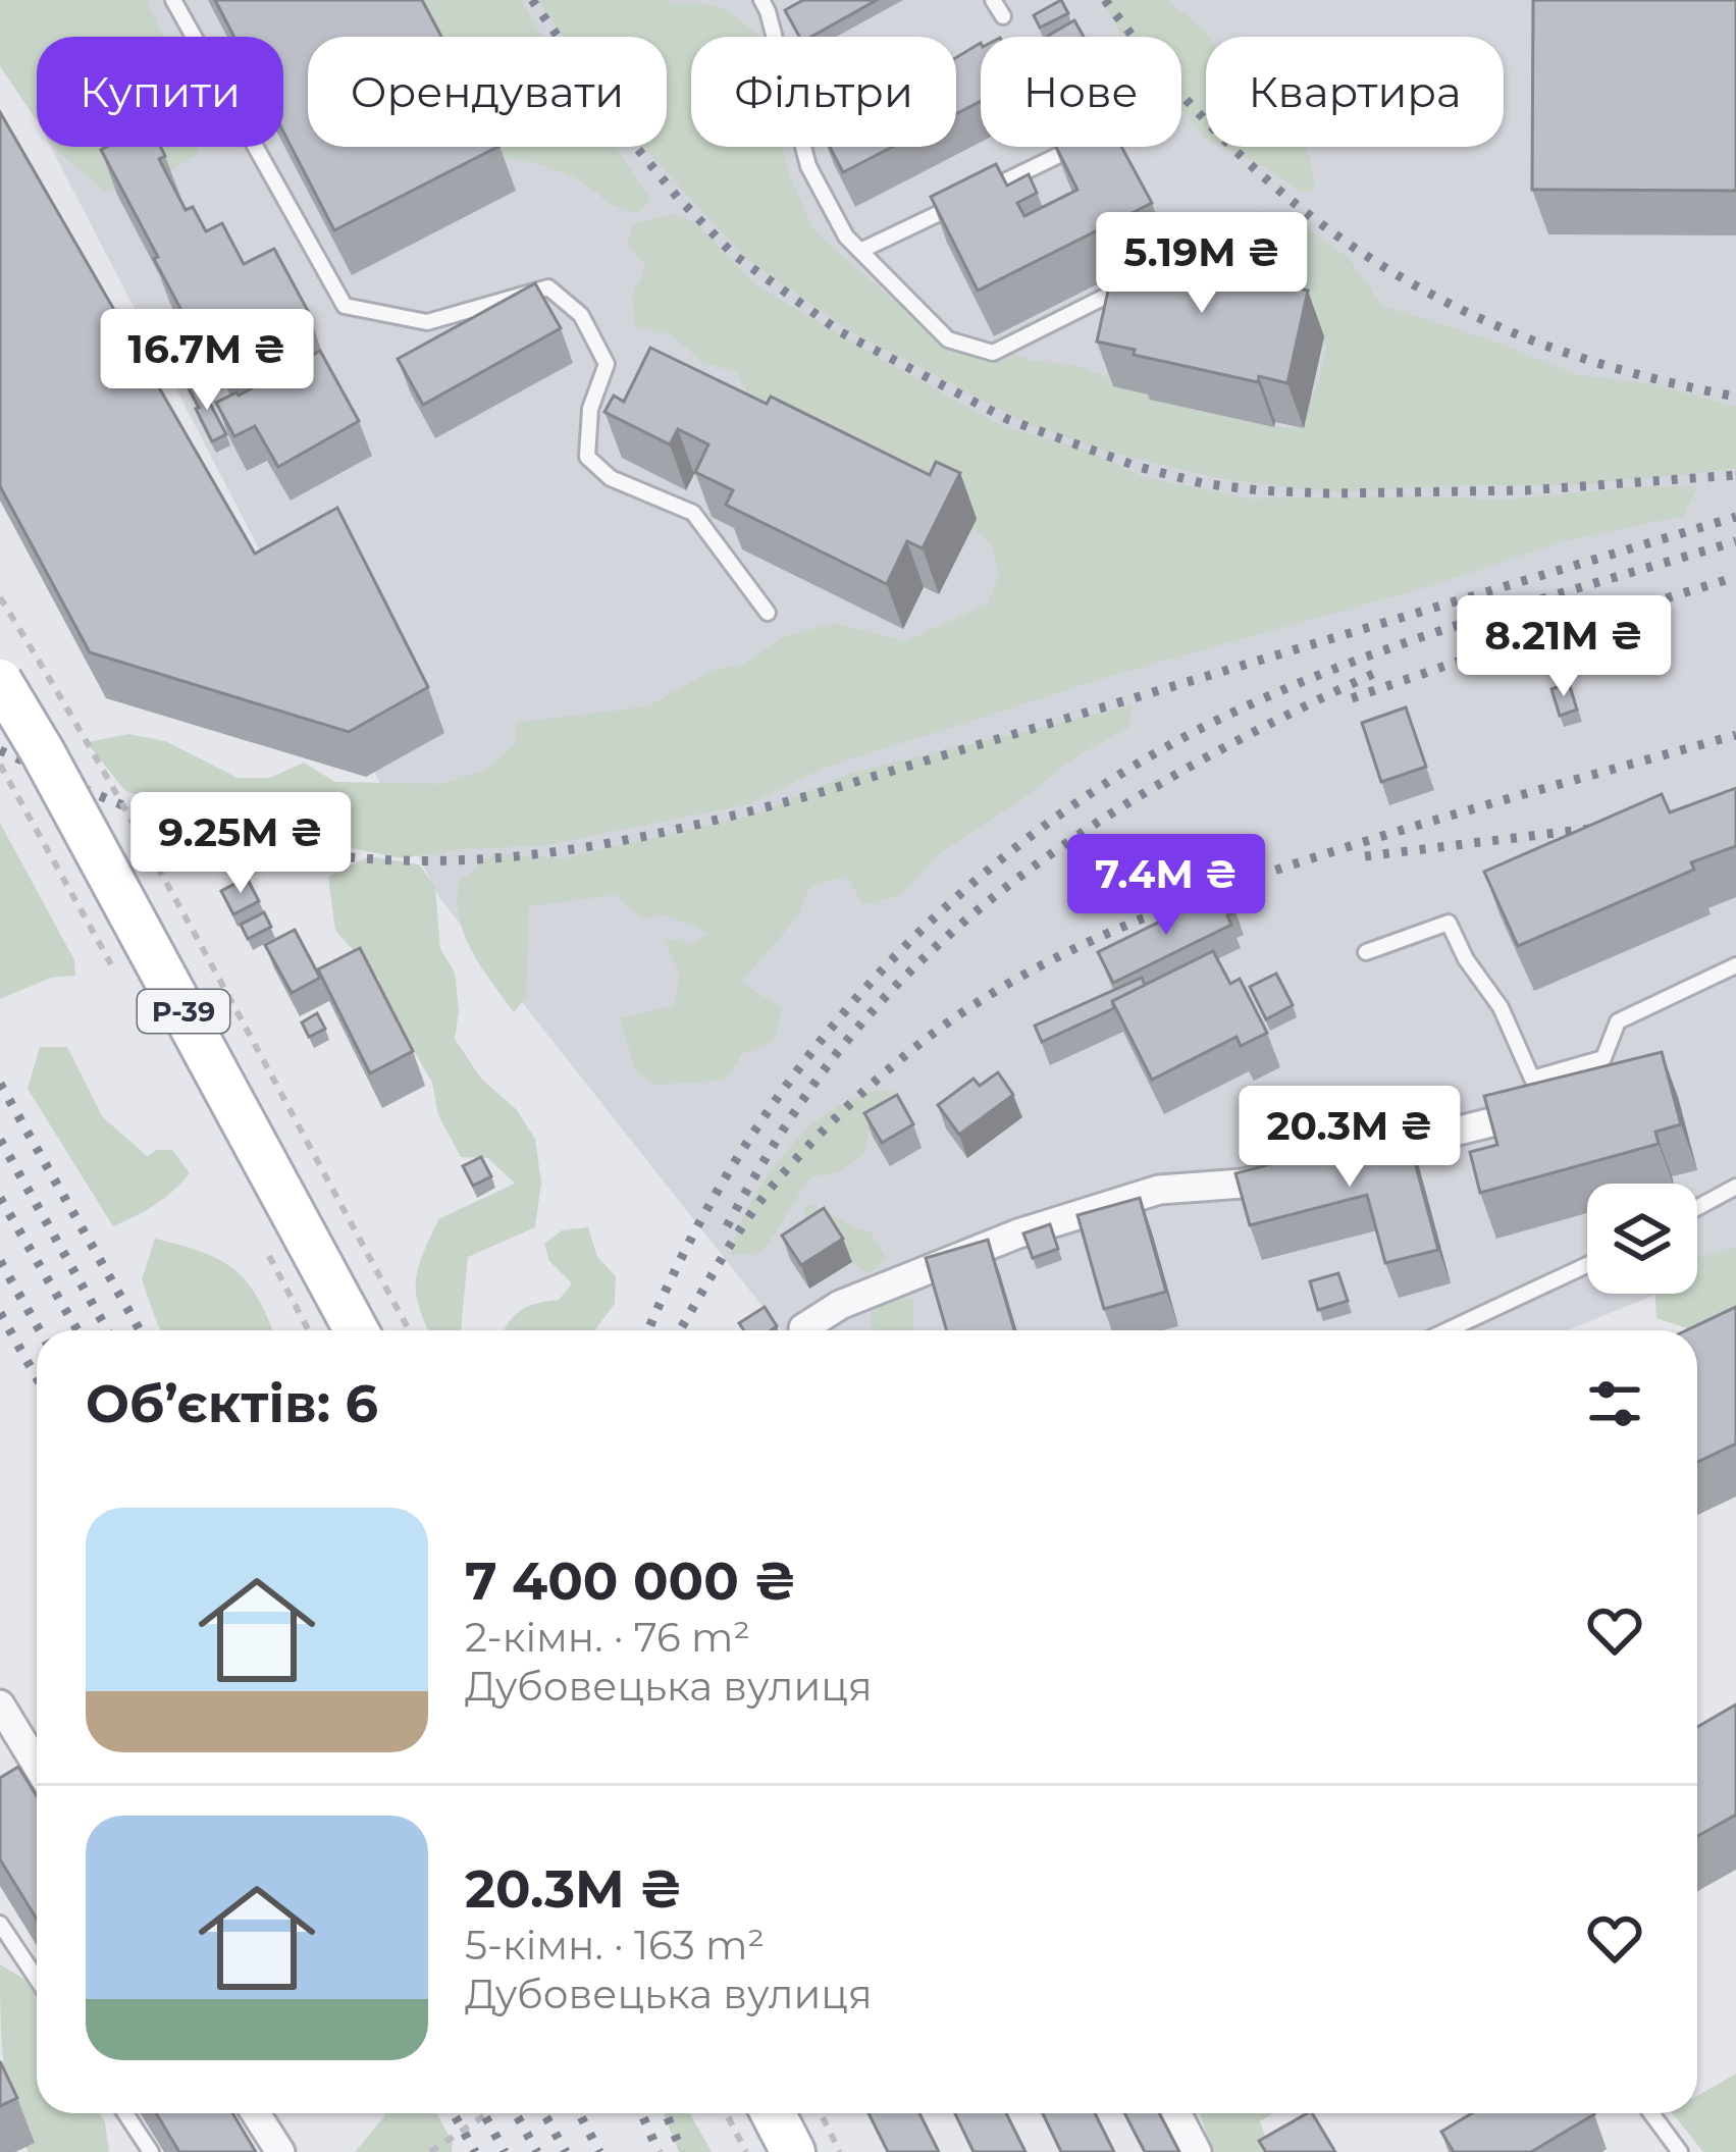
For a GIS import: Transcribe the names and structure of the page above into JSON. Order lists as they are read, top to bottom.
{
  "streets": {
    "main road": ["Р-39"]
  },
  "page": {
    "chip": [
      "Купити",
      "Орендувати",
      "Фільтри",
      "Нове",
      "Квартира"
    ],
    "price": [
      "5.19M ₴",
      "16.7M ₴",
      "8.21M ₴",
      "9.25M ₴",
      "7.4M ₴",
      "20.3M ₴"
    ],
    "heading": "Об’єктів: 6",
    "list": [
      {
        "name": "7 400 000 ₴",
        "note": "2-кімн. · 76 m² · Дубовецька вулиця"
      },
      {
        "name": "20.3M ₴",
        "note": "5-кімн. · 163 m² · Дубовецька вулиця"
      }
    ]
  }
}
